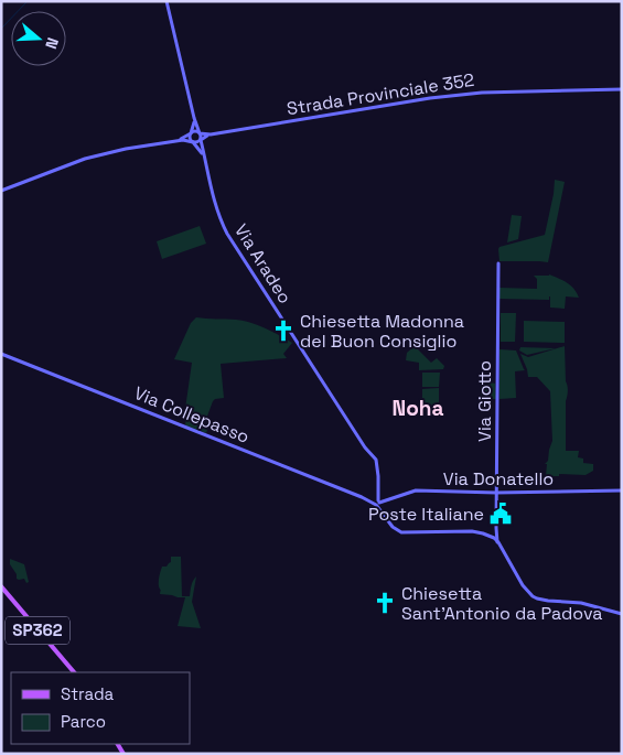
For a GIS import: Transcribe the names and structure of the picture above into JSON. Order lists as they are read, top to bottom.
{
  "streets": {
    "main road": ["SP362"],
    "street": [
      "Strada Provinciale 352",
      "Via Aradeo",
      "Via Giotto",
      "Via Collepasso",
      "Via Donatello"
    ]
  },
  "crossings": [
    ["Strada Provinciale 352", "Via Aradeo"],
    ["Via Aradeo", "Via Collepasso"],
    ["Via Aradeo", "Via Donatello"],
    ["Via Giotto", "Via Donatello"],
    ["Via Collepasso", "Via Donatello"]
  ],
  "districts": ["Noha"],
  "places": {
    "church": ["Chiesetta Madonna del Buon Consiglio", "Chiesetta Sant'Antonio da Padova"],
    "public building": ["Poste Italiane"]
  },
  "legend": ["Strada", "Parco"],
  "north": "right"
}
